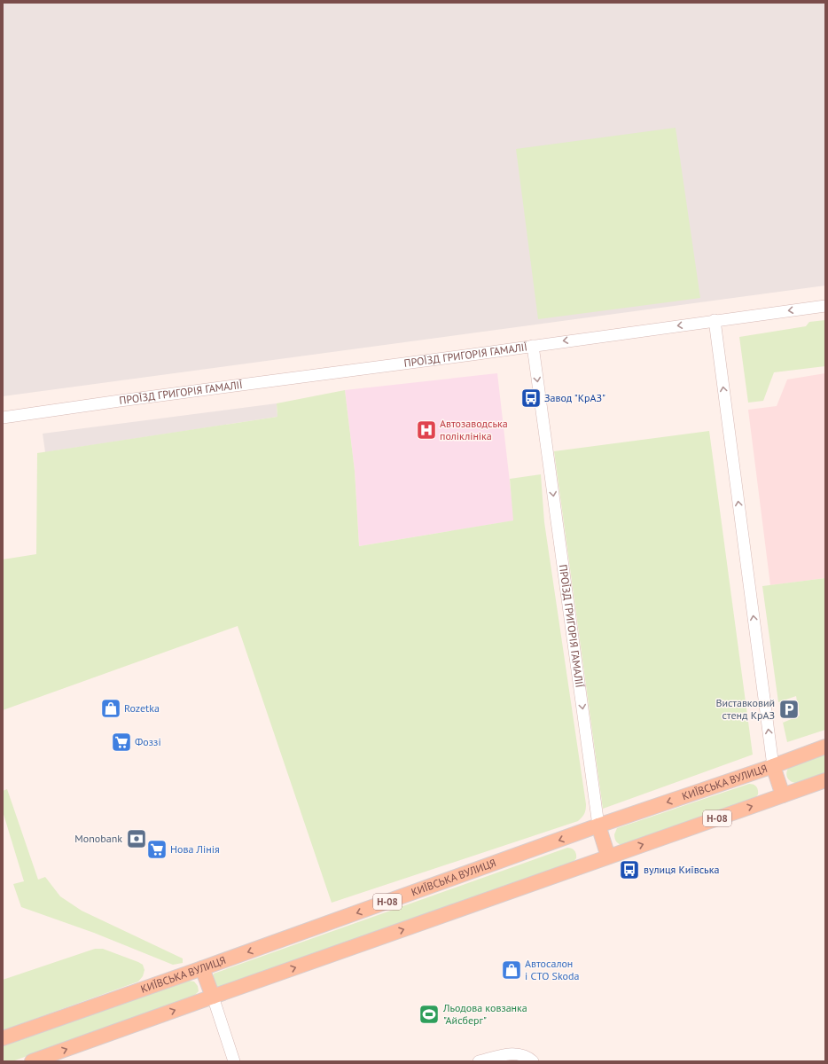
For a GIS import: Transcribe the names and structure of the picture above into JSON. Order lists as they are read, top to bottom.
{
  "streets": {
    "main road": ["КИЇВСЬКА ВУЛИЦЯ", "Н-08"],
    "street": ["ПРОЇЗД ГРИГОРІЯ ГАМАЛІЇ"]
  },
  "crossings": [
    ["ПРОЇЗД ГРИГОРІЯ ГАМАЛІЇ", "КИЇВСЬКА ВУЛИЦЯ"]
  ],
  "one_way": ["ПРОЇЗД ГРИГОРІЯ ГАМАЛІЇ"],
  "places": {
    "bus stop": ["Завод \"КрАЗ\"", "вулиця Київська"],
    "hospital": ["Автозаводська поліклініка"],
    "shop": ["Rozetka", "Автосалон і СТО Skoda"],
    "parking": ["Виставковий стенд КрАЗ"],
    "supermarket": ["Фоззі", "Нова Лінія"],
    "bank": ["Monobank"],
    "sports": ["Льодова ковзанка \"Айсберг\""]
  }
}
